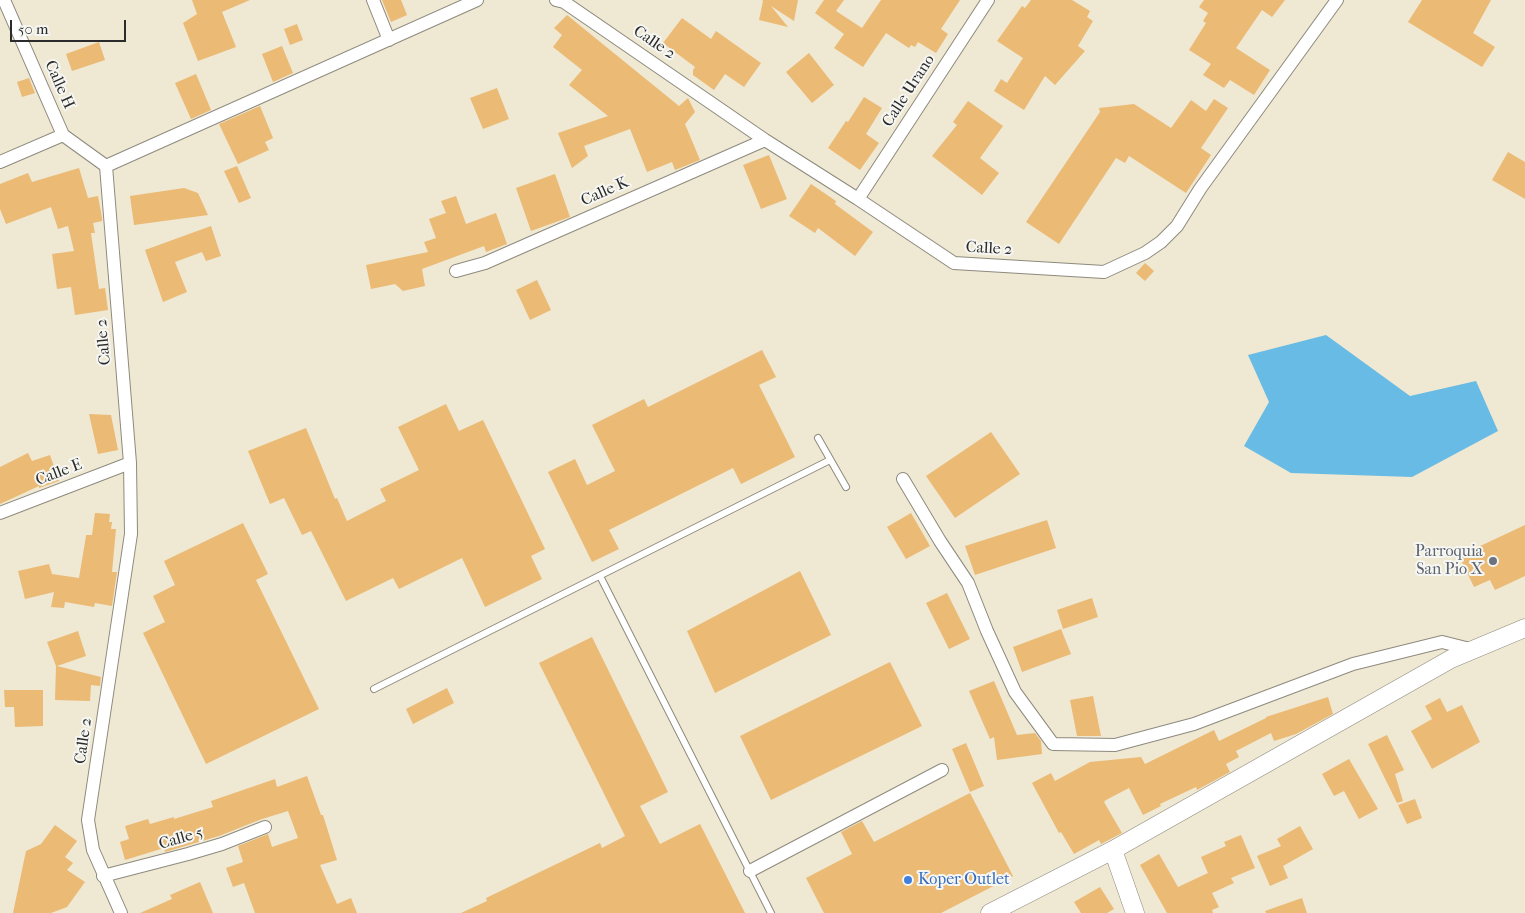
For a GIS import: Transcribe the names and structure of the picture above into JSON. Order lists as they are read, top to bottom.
{
  "streets": {
    "street": [
      "Calle 2",
      "Calle H",
      "Calle Urano",
      "Calle K",
      "Calle E",
      "Calle 5"
    ]
  },
  "crossings": [
    ["Calle 2", "Calle H"],
    ["Calle 2", "Calle Urano"],
    ["Calle 2", "Calle K"],
    ["Calle 2", "Calle E"],
    ["Calle 2", "Calle 5"]
  ],
  "places": ["Parroquia San Pio X", "Koper Outlet"],
  "scale_bar": "50 m"
}
